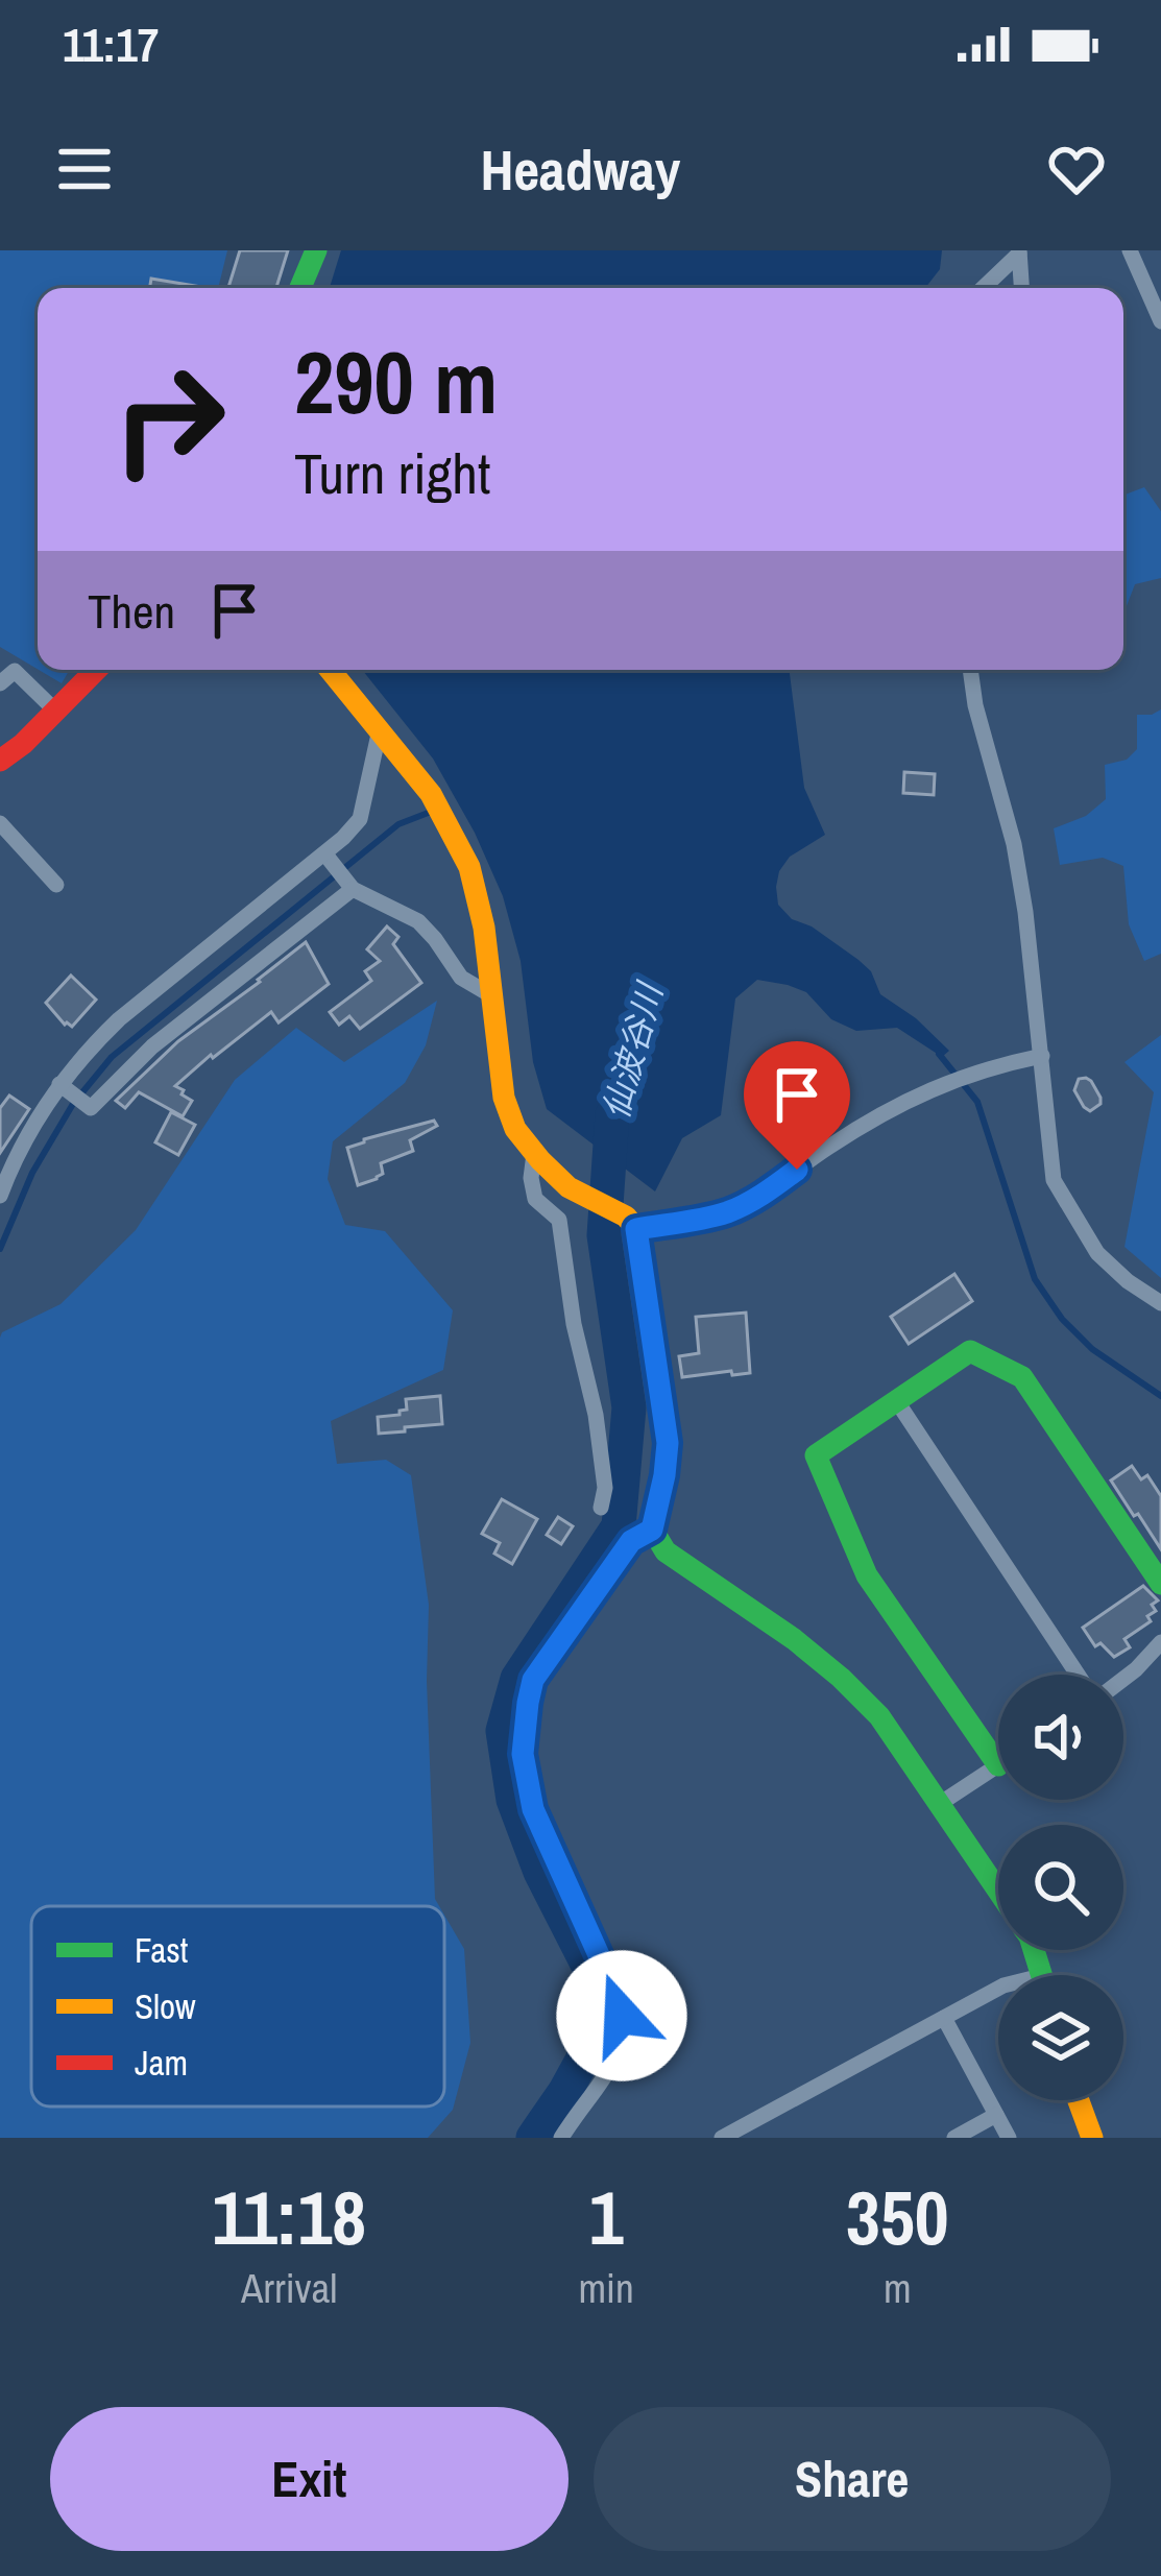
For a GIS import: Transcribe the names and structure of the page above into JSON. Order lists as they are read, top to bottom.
{
  "water": ["仙波谷川"],
  "legend": ["Fast", "Slow", "Jam"],
  "page": {
    "status": "11:17",
    "header": "Headway",
    "turn": ["290 m", "Turn right"],
    "then": "Then",
    "eta": [
      "11:18",
      "Arrival",
      "1",
      "min",
      "350",
      "m"
    ],
    "buttons": ["Exit", "Share"]
  }
}
